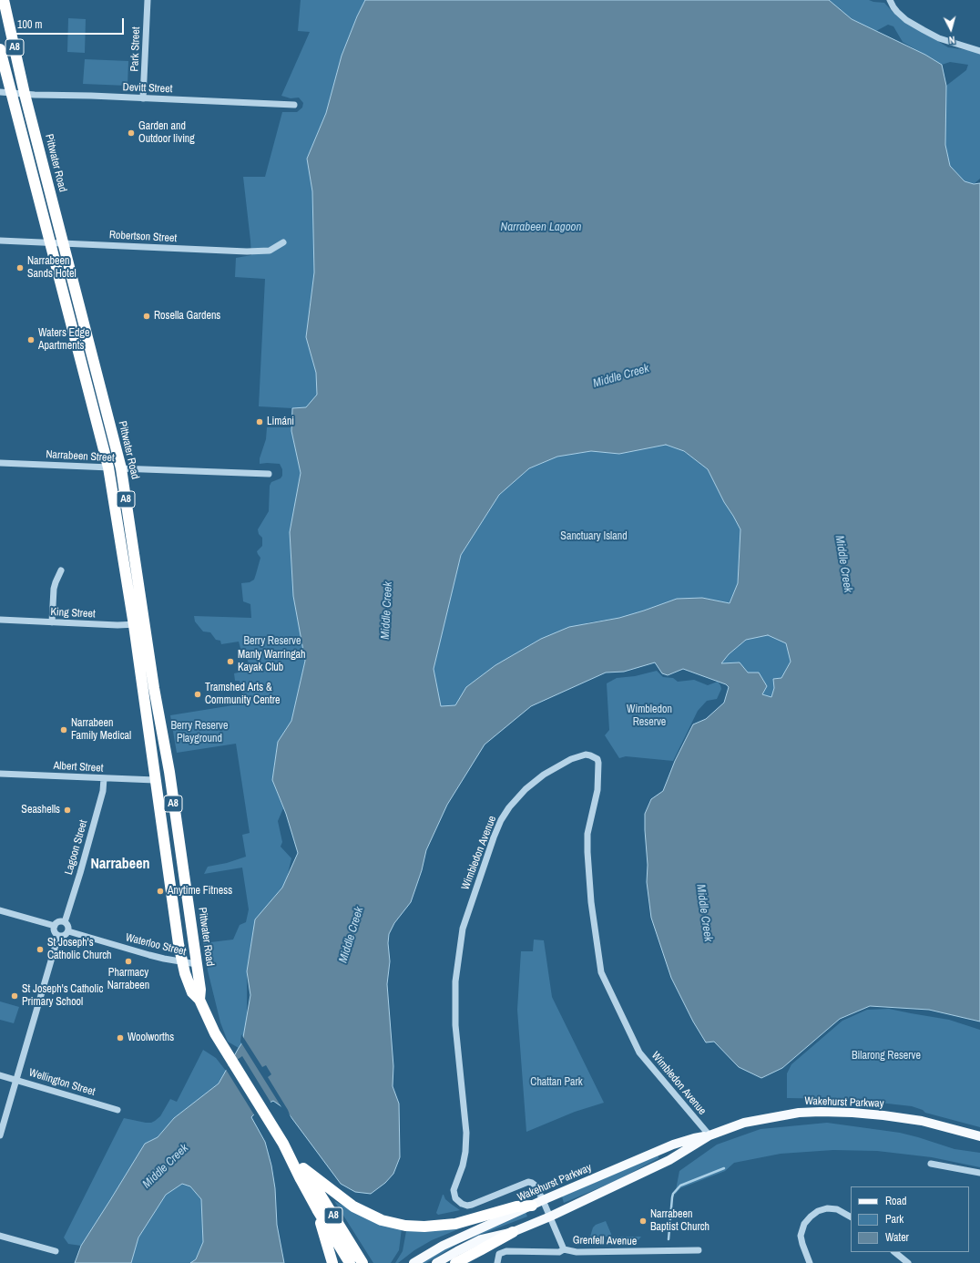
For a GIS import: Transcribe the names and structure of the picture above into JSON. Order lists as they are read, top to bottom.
{
  "streets": {
    "highway": ["A8", "Pittwater Road"],
    "main road": ["Wakehurst Parkway"],
    "street": [
      "Park Street",
      "Devitt Street",
      "Robertson Street",
      "Narrabeen Street",
      "King Street",
      "Albert Street",
      "Lagoon Street",
      "Wimbledon Avenue",
      "Waterloo Street",
      "Wellington Street",
      "Grenfell Avenue"
    ]
  },
  "crossings": [
    ["Park Street", "Devitt Street"],
    ["Devitt Street", "Pittwater Road"],
    ["Pittwater Road", "Robertson Street"],
    ["Pittwater Road", "Narrabeen Street"],
    ["Pittwater Road", "King Street"],
    ["Pittwater Road", "Albert Street"],
    ["Pittwater Road", "Waterloo Street"],
    ["Albert Street", "Lagoon Street"],
    ["Lagoon Street", "Waterloo Street"],
    ["Wimbledon Avenue", "Wakehurst Parkway"],
    ["Wimbledon Avenue", "Grenfell Avenue"]
  ],
  "districts": ["Narrabeen"],
  "water": ["Narrabeen Lagoon", "Middle Creek"],
  "parks": [
    "Sanctuary Island",
    "Berry Reserve",
    "Wimbledon Reserve",
    "Berry Reserve Playground",
    "Bilarong Reserve",
    "Chattan Park"
  ],
  "places": [
    "Garden and Outdoor living",
    "Narrabeen Sands Hotel",
    "Rosella Gardens",
    "Waters Edge Apartments",
    "Limáni",
    "Manly Warringah Kayak Club",
    "Tramshed Arts & Community Centre",
    "Narrabeen Family Medical",
    "Seashells",
    "Anytime Fitness",
    "St Joseph's Catholic Church",
    "Pharmacy Narrabeen",
    "St Joseph's Catholic Primary School",
    "Woolworths",
    "Narrabeen Baptist Church"
  ],
  "legend": ["Road", "Park", "Water"],
  "scale_bar": "100 m",
  "north": "bottom"
}
